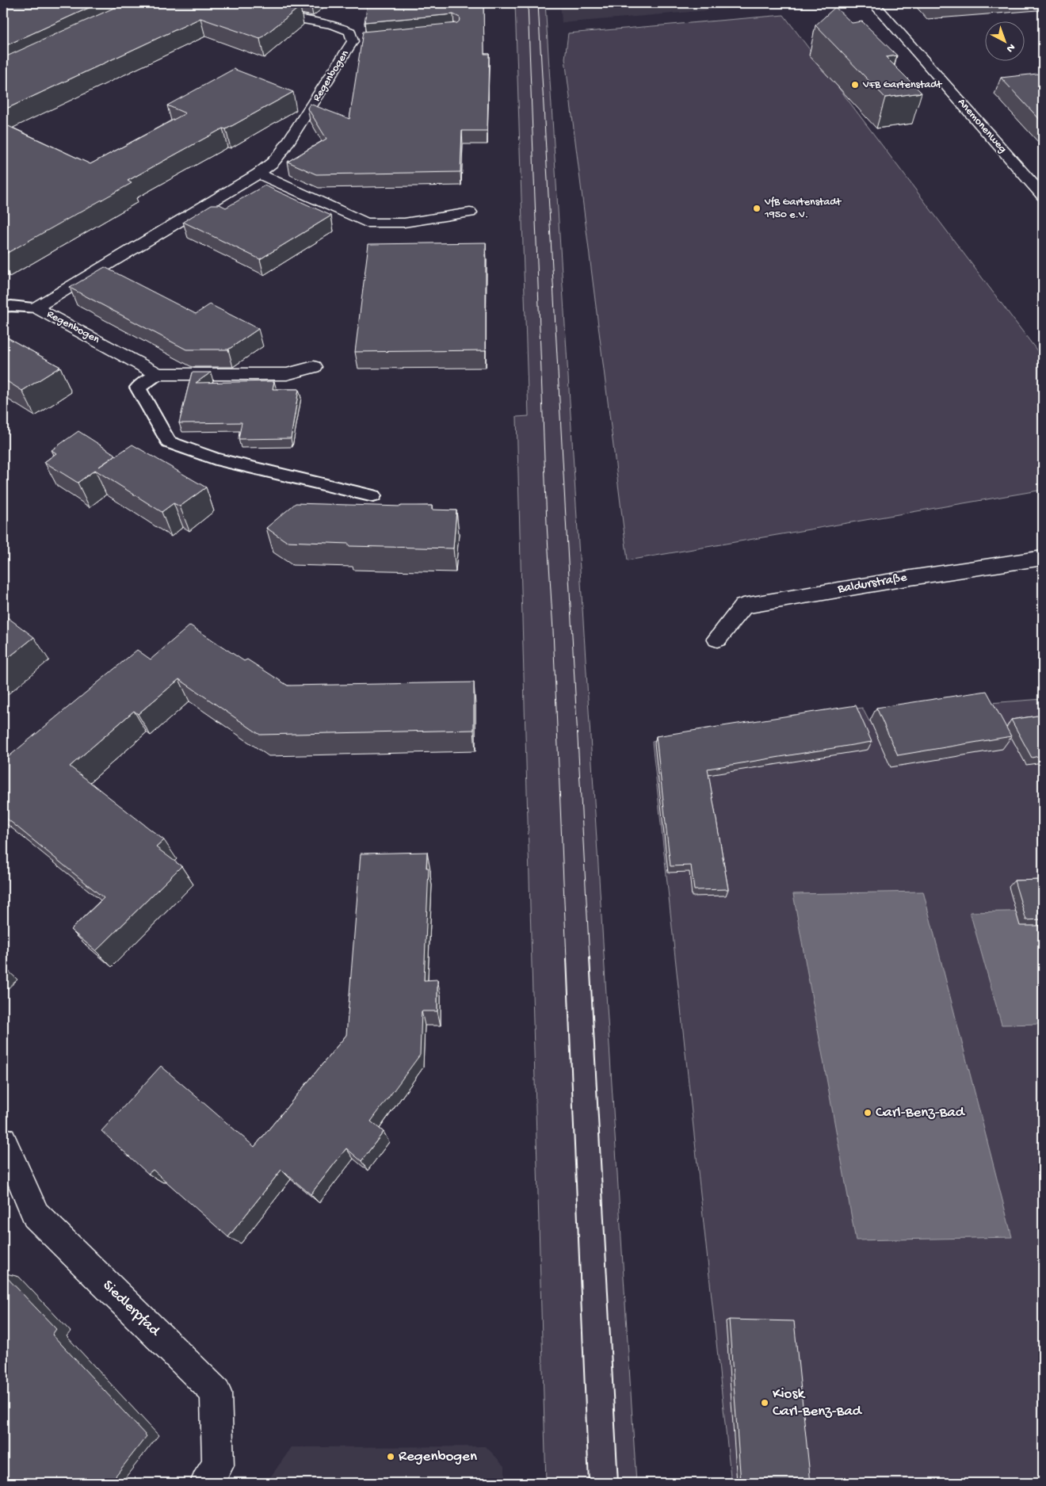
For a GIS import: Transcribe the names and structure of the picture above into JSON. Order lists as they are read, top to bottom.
{
  "streets": {
    "street": [
      "Regenbogen",
      "Anemonenweg",
      "Baldurstraße",
      "Siedlerpfad"
    ]
  },
  "places": [
    "VFB Gartenstadt",
    "VfB Gartenstadt 1950 e.V.",
    "Carl-Benz-Bad",
    "Kiosk Carl-Benz-Bad",
    "Regenbogen"
  ],
  "north": "bottom right"
}
